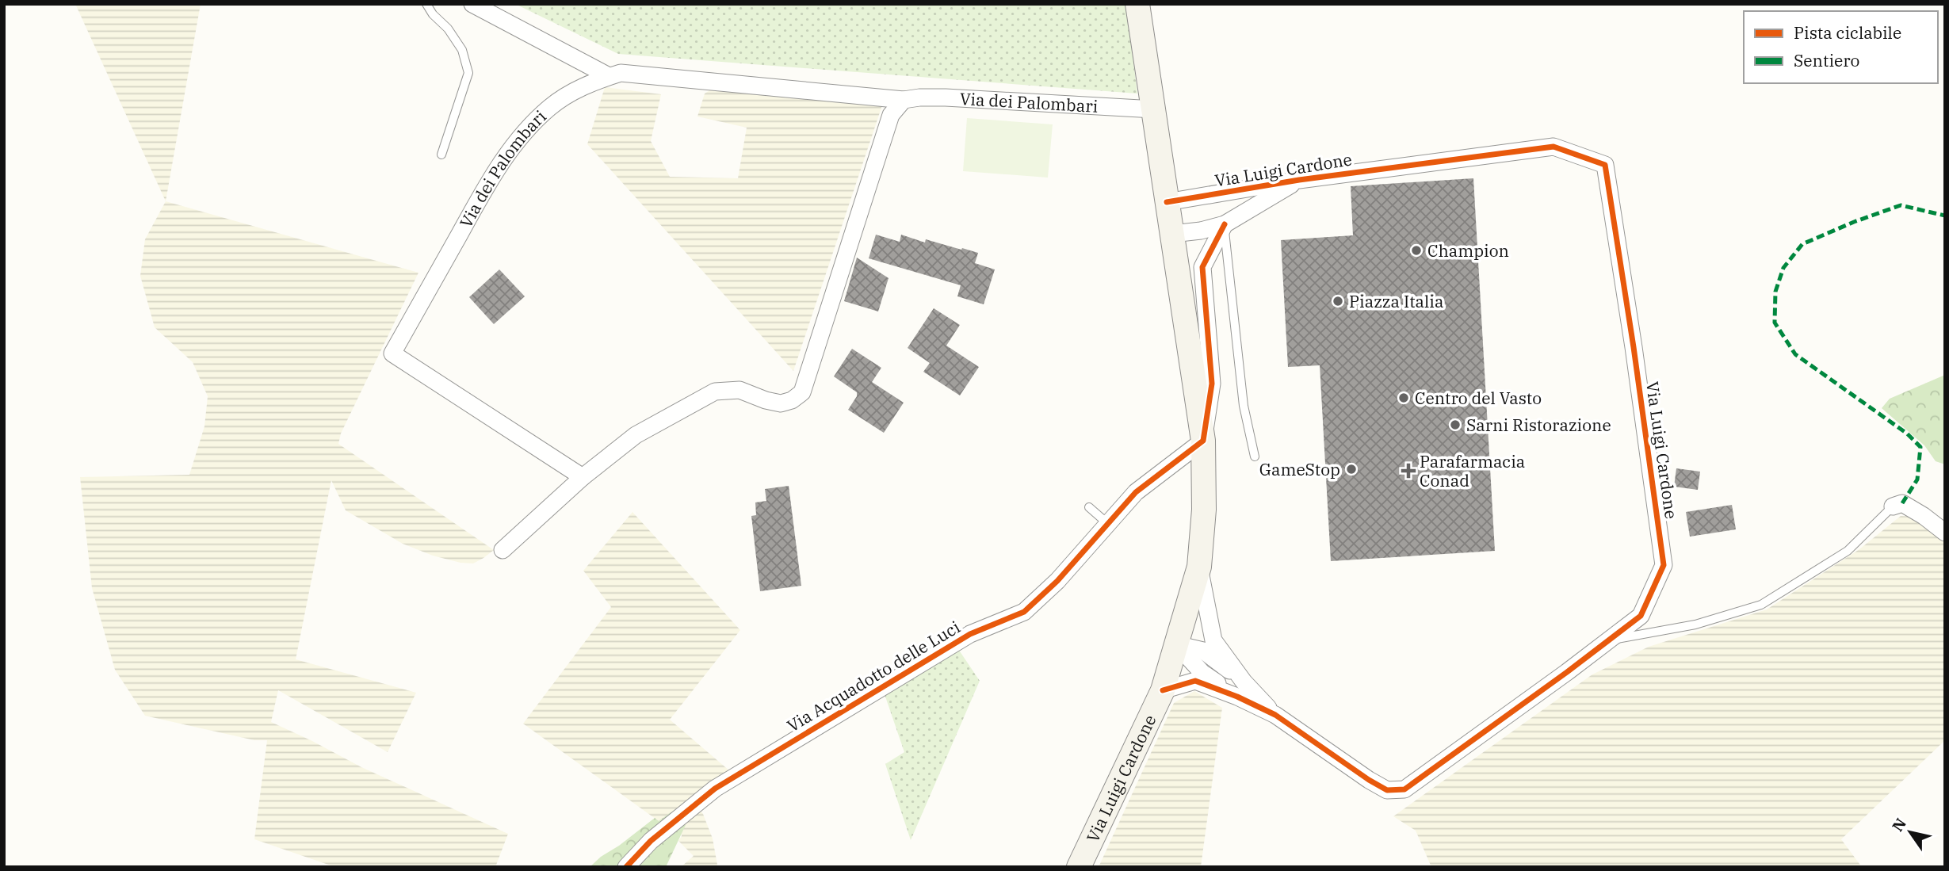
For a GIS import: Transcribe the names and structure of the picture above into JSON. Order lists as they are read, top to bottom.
{
  "streets": {
    "main road": ["Via Luigi Cardone"],
    "street": ["Via dei Palombari", "Via Acquadotto delle Luci"]
  },
  "crossings": [
    ["Via dei Palombari", "Via Luigi Cardone"],
    ["Via Luigi Cardone", "Via Acquadotto delle Luci"]
  ],
  "places": {
    "other": [
      "Champion",
      "Piazza Italia",
      "Centro del Vasto",
      "Sarni Ristorazione",
      "GameStop"
    ],
    "health": ["Parafarmacia Conad"]
  },
  "legend": ["Pista ciclabile", "Sentiero"],
  "north": "top left"
}
